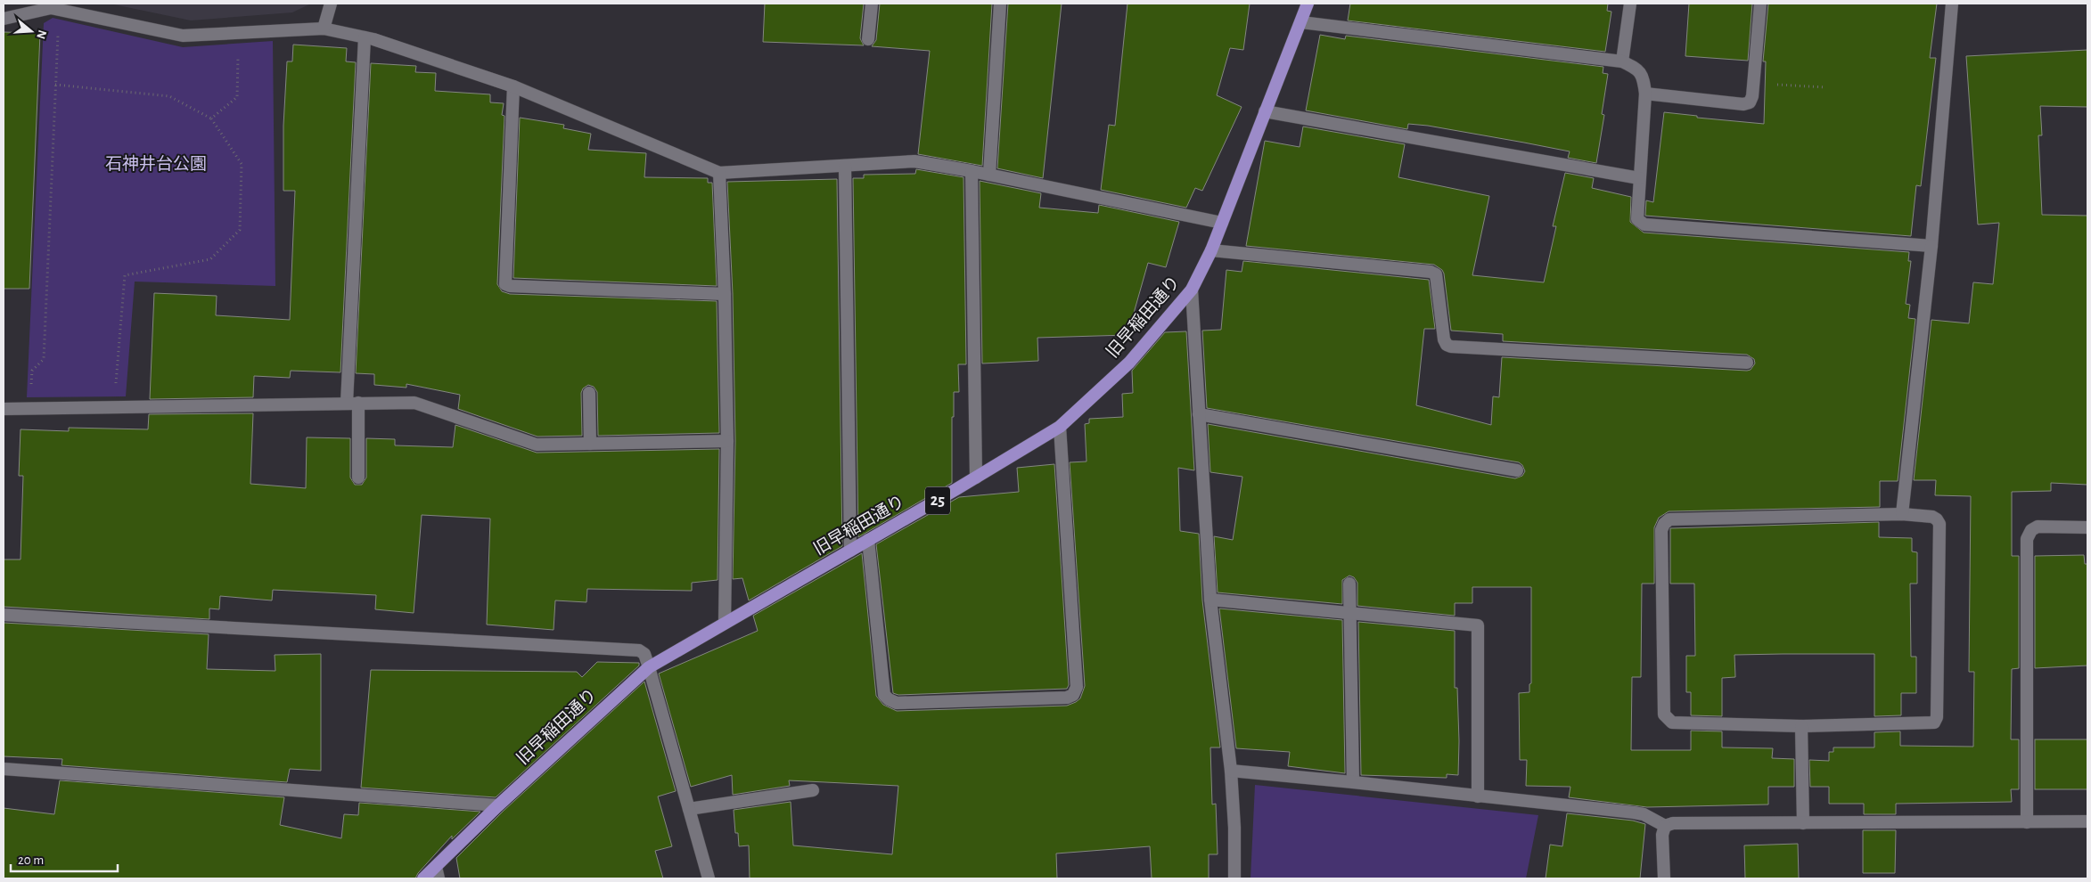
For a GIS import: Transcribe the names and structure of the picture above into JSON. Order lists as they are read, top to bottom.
{
  "streets": {
    "main road": ["旧早稲田通り", "25"]
  },
  "parks": ["石神井台公園"],
  "scale_bar": "20 m",
  "north": "right"
}
